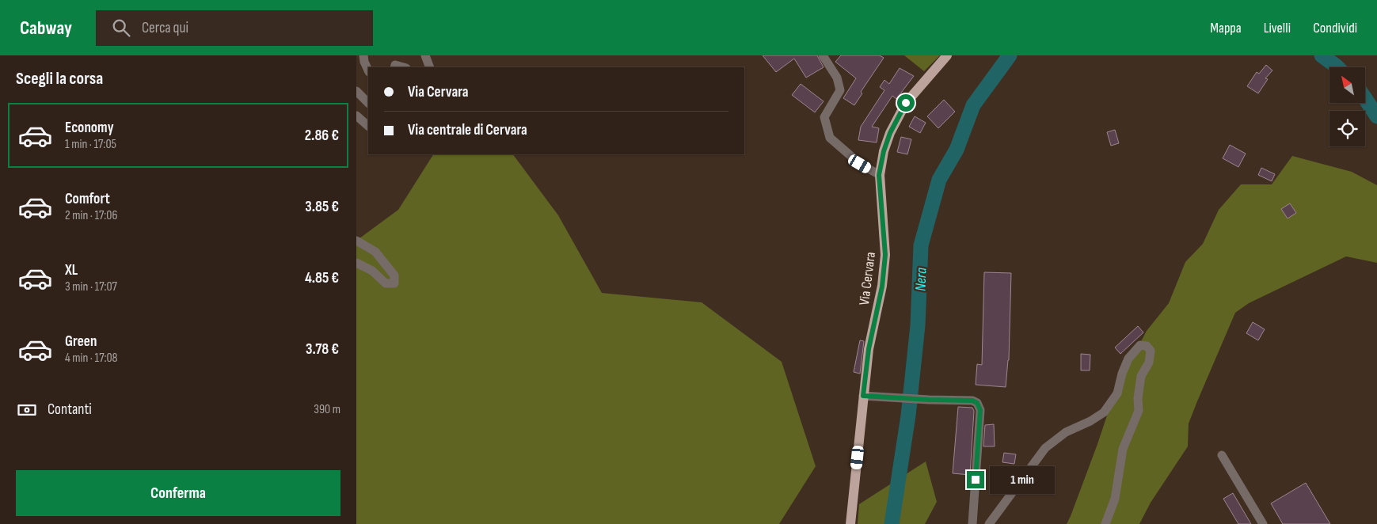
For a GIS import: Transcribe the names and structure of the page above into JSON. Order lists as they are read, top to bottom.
{
  "streets": {
    "main road": ["Via Cervara"]
  },
  "water": ["Nera"],
  "north": "top left",
  "page": {
    "header": "Cabway",
    "search": "Cerca qui",
    "nav": ["Mappa", "Livelli", "Condividi"],
    "heading": "Scegli la corsa",
    "banner": ["Via Cervara", "Via centrale di Cervara"],
    "list": [
      {
        "name": "Economy",
        "note": "1 min · 17:05",
        "value": "2.86 €"
      },
      {
        "name": "Comfort",
        "note": "2 min · 17:06",
        "value": "3.85 €"
      },
      {
        "name": "XL",
        "note": "3 min · 17:07",
        "value": "4.85 €"
      },
      {
        "name": "Green",
        "note": "4 min · 17:08",
        "value": "3.78 €"
      }
    ],
    "pay": ["Contanti", "390 m"],
    "buttons": "Conferma",
    "bubble": "1 min"
  }
}
